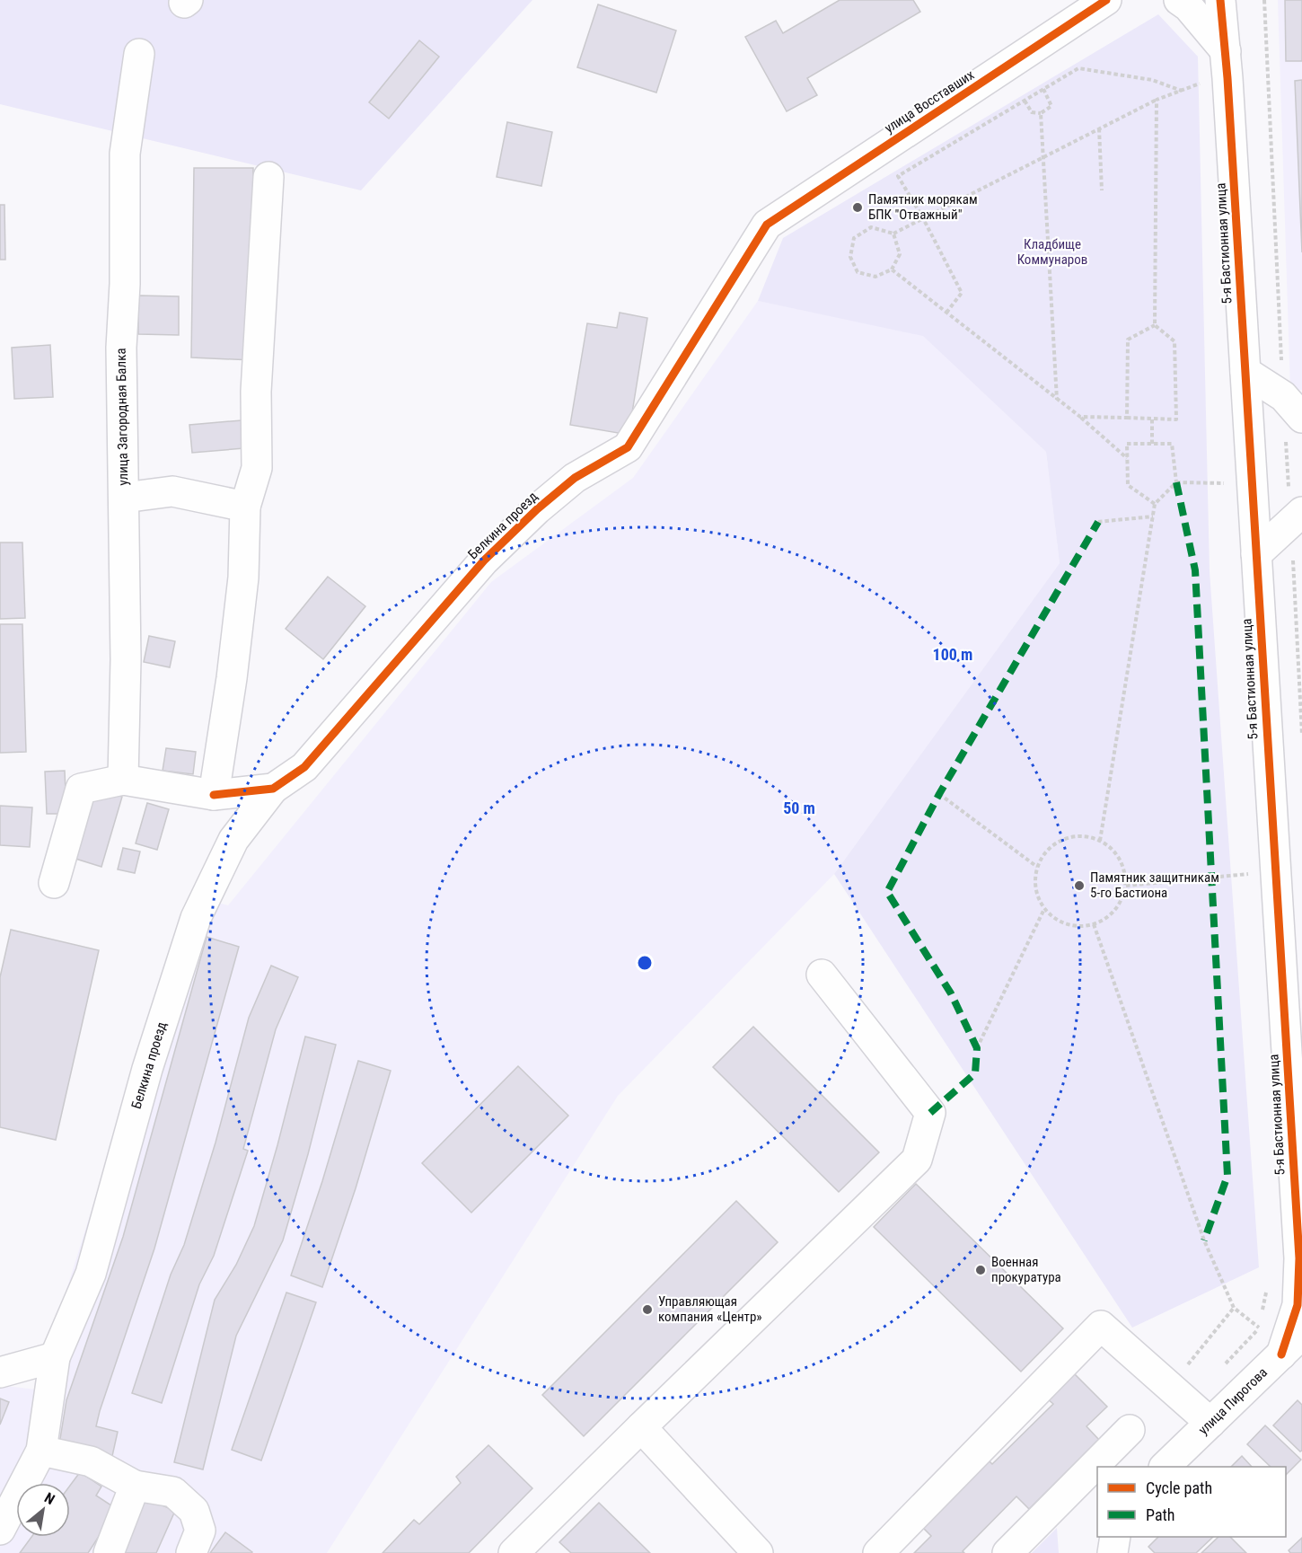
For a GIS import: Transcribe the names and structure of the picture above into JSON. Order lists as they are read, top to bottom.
{
  "streets": {
    "street": [
      "улица Восставших",
      "5-я Бастионная улица",
      "улица Загородная Балка",
      "Белкина проезд",
      "улица Пирогова"
    ]
  },
  "crossings": [
    ["улица Восставших", "Белкина проезд"],
    ["5-я Бастионная улица", "улица Пирогова"],
    ["улица Загородная Балка", "Белкина проезд"]
  ],
  "parks": ["Кладбище Коммунаров"],
  "places": [
    "Памятник морякам БПК \"Отважный\"",
    "Памятник защитникам 5-го Бастиона",
    "Военная прокуратура",
    "Управляющая компания «Центр»"
  ],
  "legend": ["Cycle path", "Path"],
  "north": "top right",
  "rings": ["100 m", "50 m"]
}
